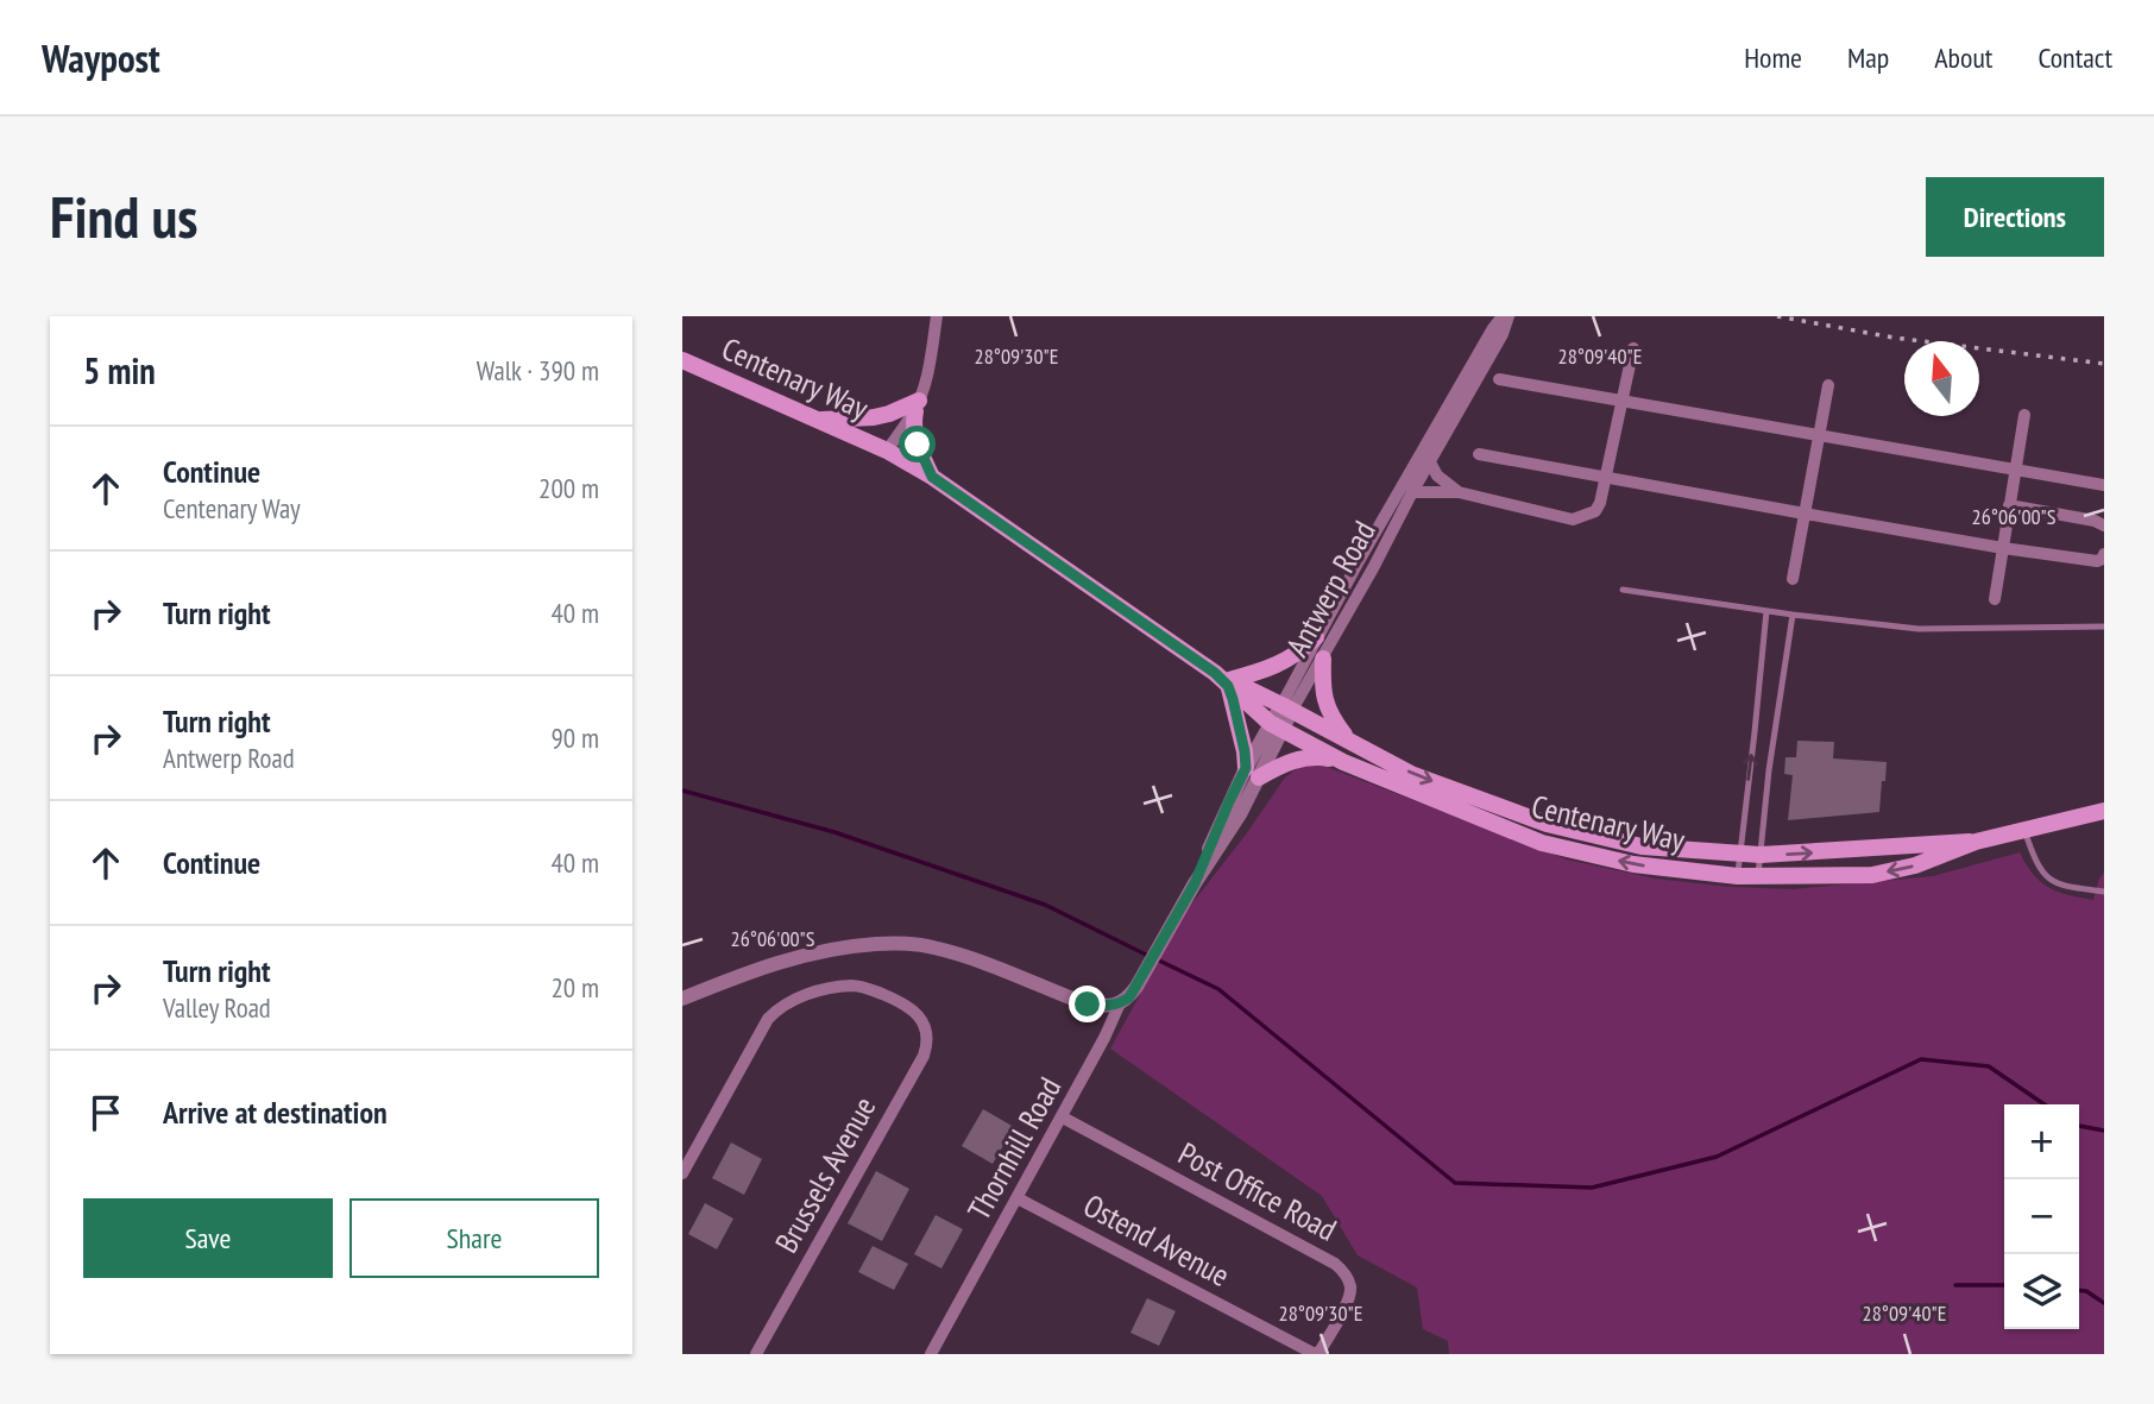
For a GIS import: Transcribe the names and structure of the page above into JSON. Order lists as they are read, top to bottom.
{
  "streets": {
    "main road": ["Centenary Way"],
    "street": [
      "Antwerp Road",
      "Thornhill Road",
      "Brussels Avenue",
      "Post Office Road",
      "Ostend Avenue"
    ]
  },
  "crossings": [
    ["Centenary Way", "Antwerp Road"],
    ["Antwerp Road", "Thornhill Road"],
    ["Thornhill Road", "Post Office Road"],
    ["Thornhill Road", "Ostend Avenue"],
    ["Post Office Road", "Ostend Avenue"]
  ],
  "north": "top",
  "page": {
    "header": "Waypost",
    "nav": [
      "Home",
      "Map",
      "About",
      "Contact"
    ],
    "buttons": [
      "Directions",
      ["Save", "Share"]
    ],
    "title": "Find us",
    "heading": ["5 min", "Walk · 390 m"],
    "list": [
      ["Continue", "Centenary Way", "200 m"],
      ["Turn right", "40 m"],
      ["Turn right", "Antwerp Road", "90 m"],
      ["Continue", "40 m"],
      ["Turn right", "Valley Road", "20 m"],
      "Arrive at destination"
    ],
    "map_buttons": ["+", "−"]
  },
  "coordinates": ["28°09'30\"E", "28°09'40\"E", "26°06'00\"S"]
}
